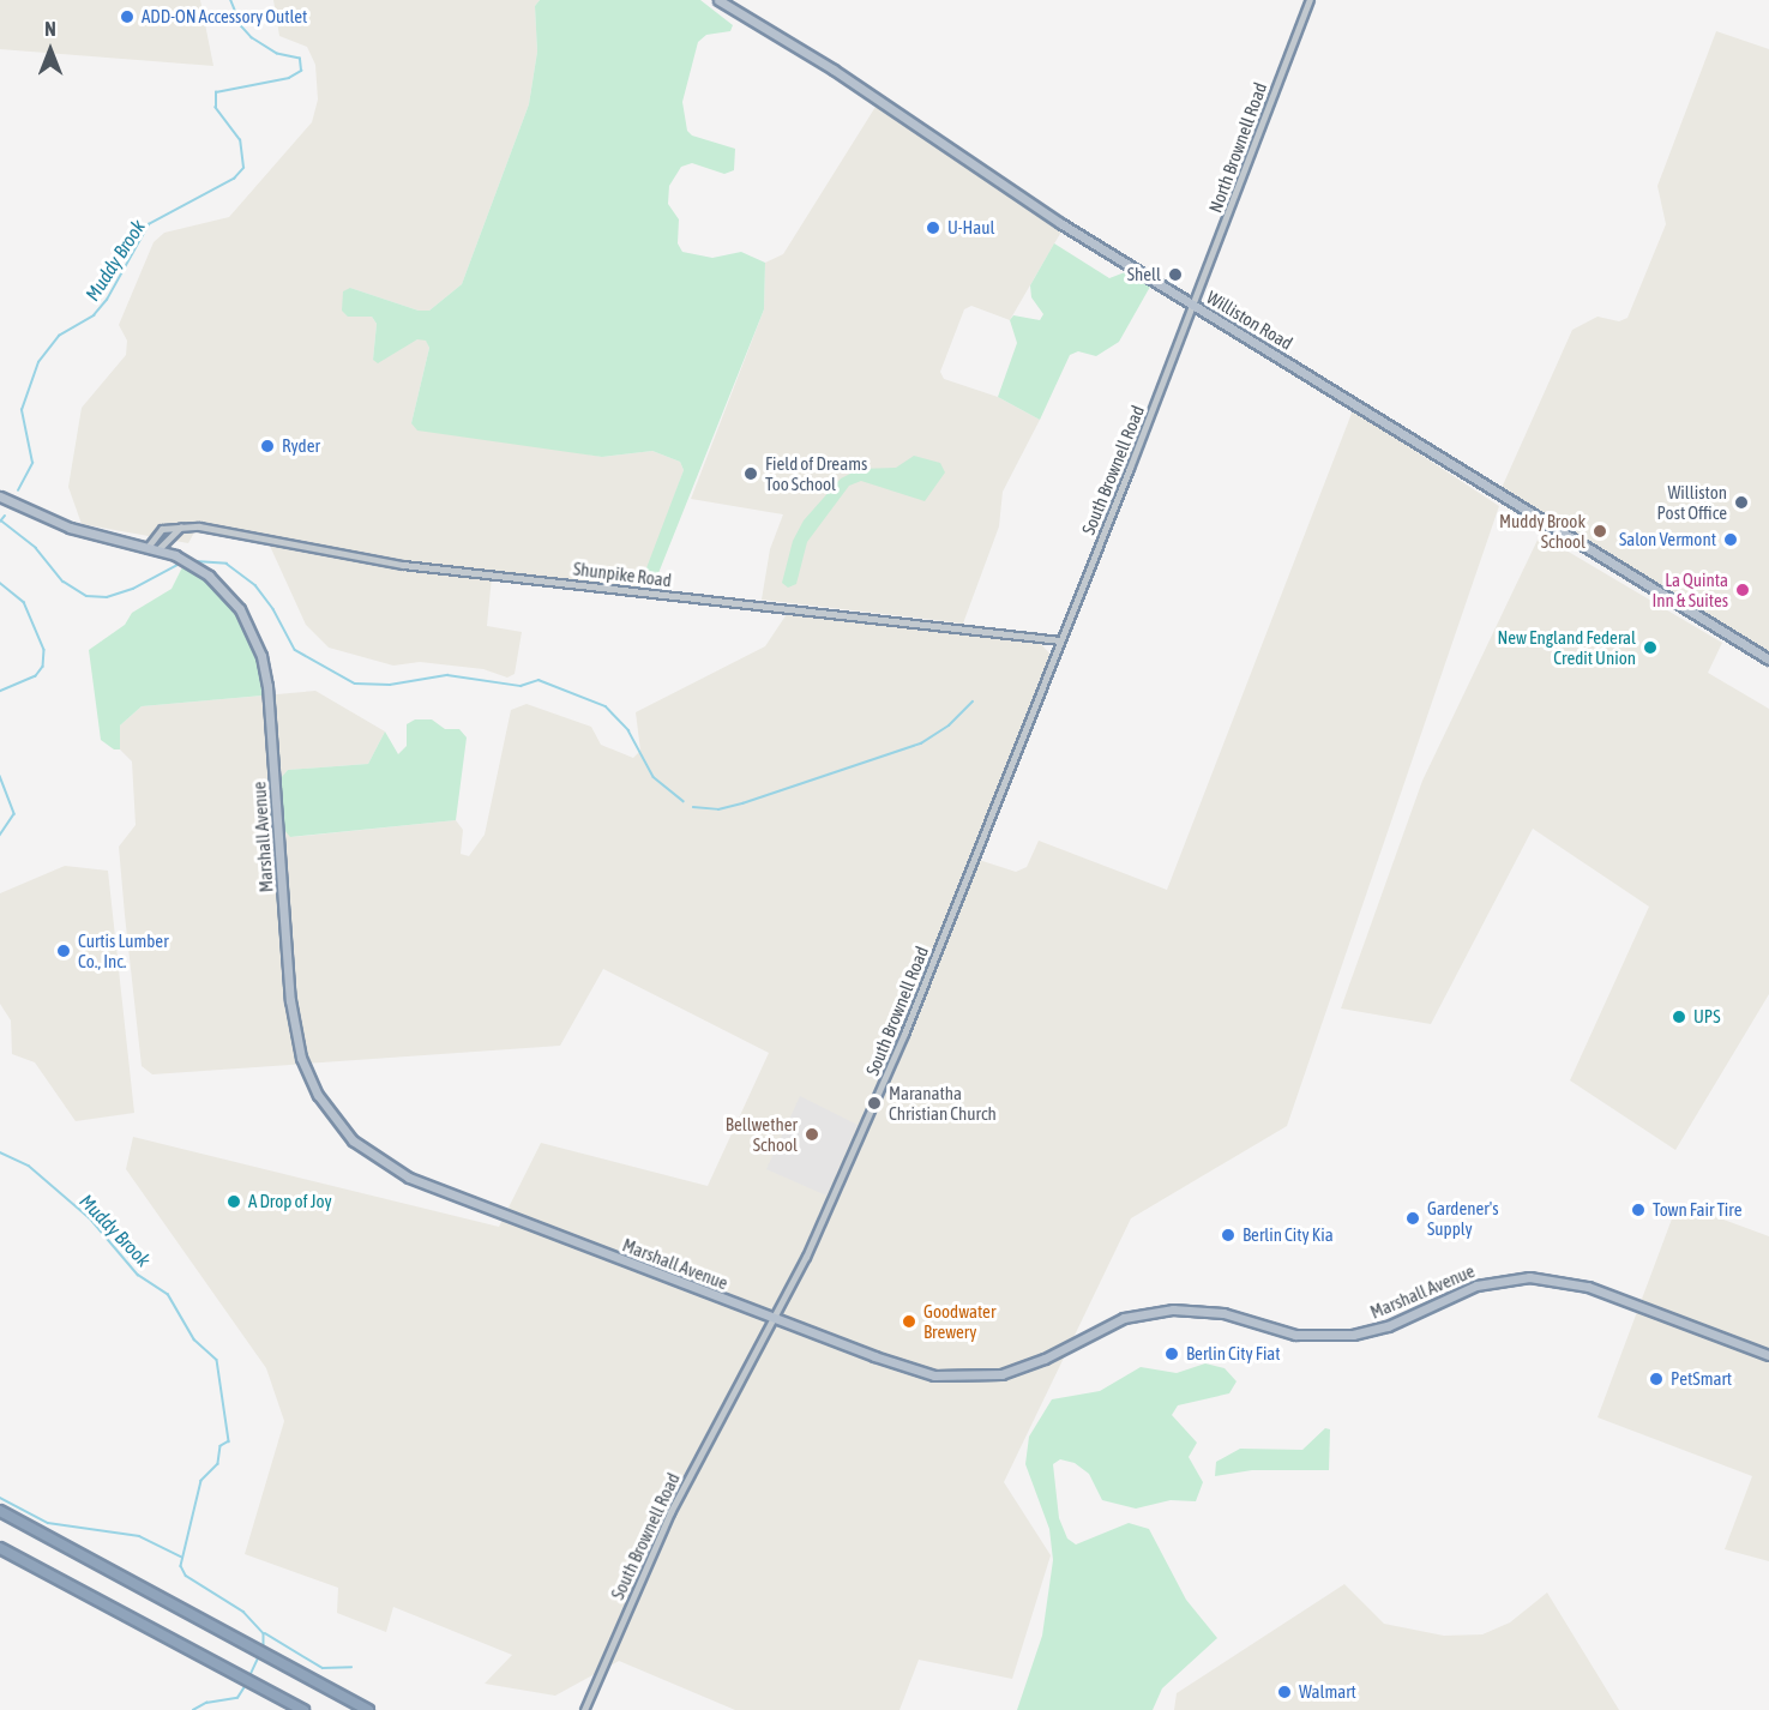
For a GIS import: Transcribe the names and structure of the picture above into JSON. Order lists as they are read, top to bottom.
{
  "streets": {
    "main road": ["Williston Road", "Marshall Avenue"],
    "street": ["North Brownell Road", "South Brownell Road", "Shunpike Road"]
  },
  "crossings": [
    ["North Brownell Road", "Williston Road"],
    ["North Brownell Road", "South Brownell Road"],
    ["Williston Road", "South Brownell Road"],
    ["South Brownell Road", "Shunpike Road"],
    ["South Brownell Road", "Marshall Avenue"]
  ],
  "water": ["Muddy Brook"],
  "places": [
    "ADD-ON Accessory Outlet",
    "U-Haul",
    "Shell",
    "Ryder",
    "Field of Dreams Too School",
    "Williston Post Office",
    "Muddy Brook School",
    "Salon Vermont",
    "La Quinta Inn & Suites",
    "New England Federal Credit Union",
    "Curtis Lumber Co., Inc.",
    "UPS",
    "Maranatha Christian Church",
    "Bellwether School",
    "A Drop of Joy",
    "Town Fair Tire",
    "Gardener's Supply",
    "Berlin City Kia",
    "Goodwater Brewery",
    "Berlin City Fiat",
    "PetSmart",
    "Walmart"
  ],
  "north": "top"
}
